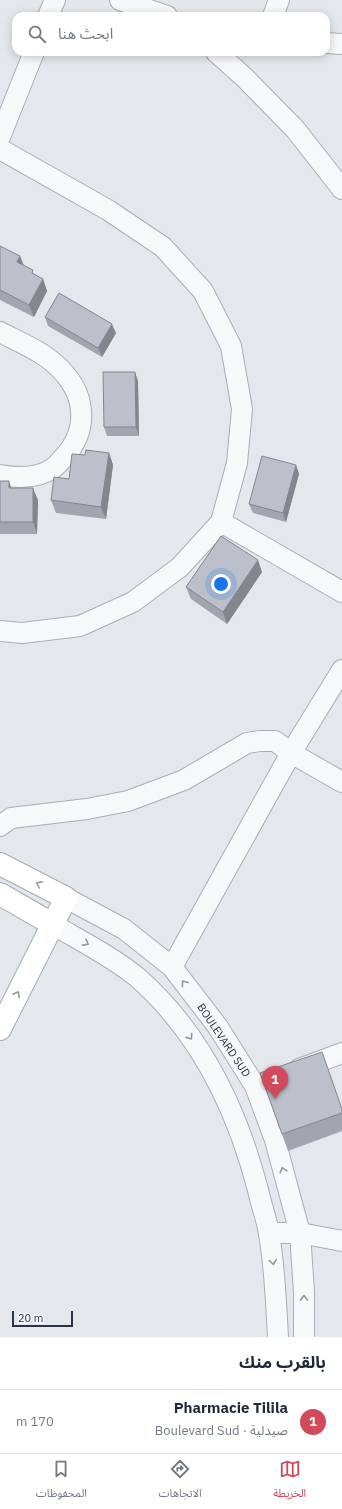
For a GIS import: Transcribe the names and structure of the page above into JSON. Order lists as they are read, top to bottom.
{
  "streets": {
    "main road": ["BOULEVARD SUD"]
  },
  "scale_bar": "20 m",
  "page": {
    "search": "ابحث هنا",
    "pins": "1",
    "scale": "20 m",
    "heading": "بالقرب منك",
    "list": [
      {
        "mark": "1",
        "name": "Pharmacie Tilila",
        "note": "صيدلية · Boulevard Sud",
        "value": "170 m"
      }
    ],
    "nav": ["الخريطة", "الاتجاهات", "المحفوظات"]
  }
}
